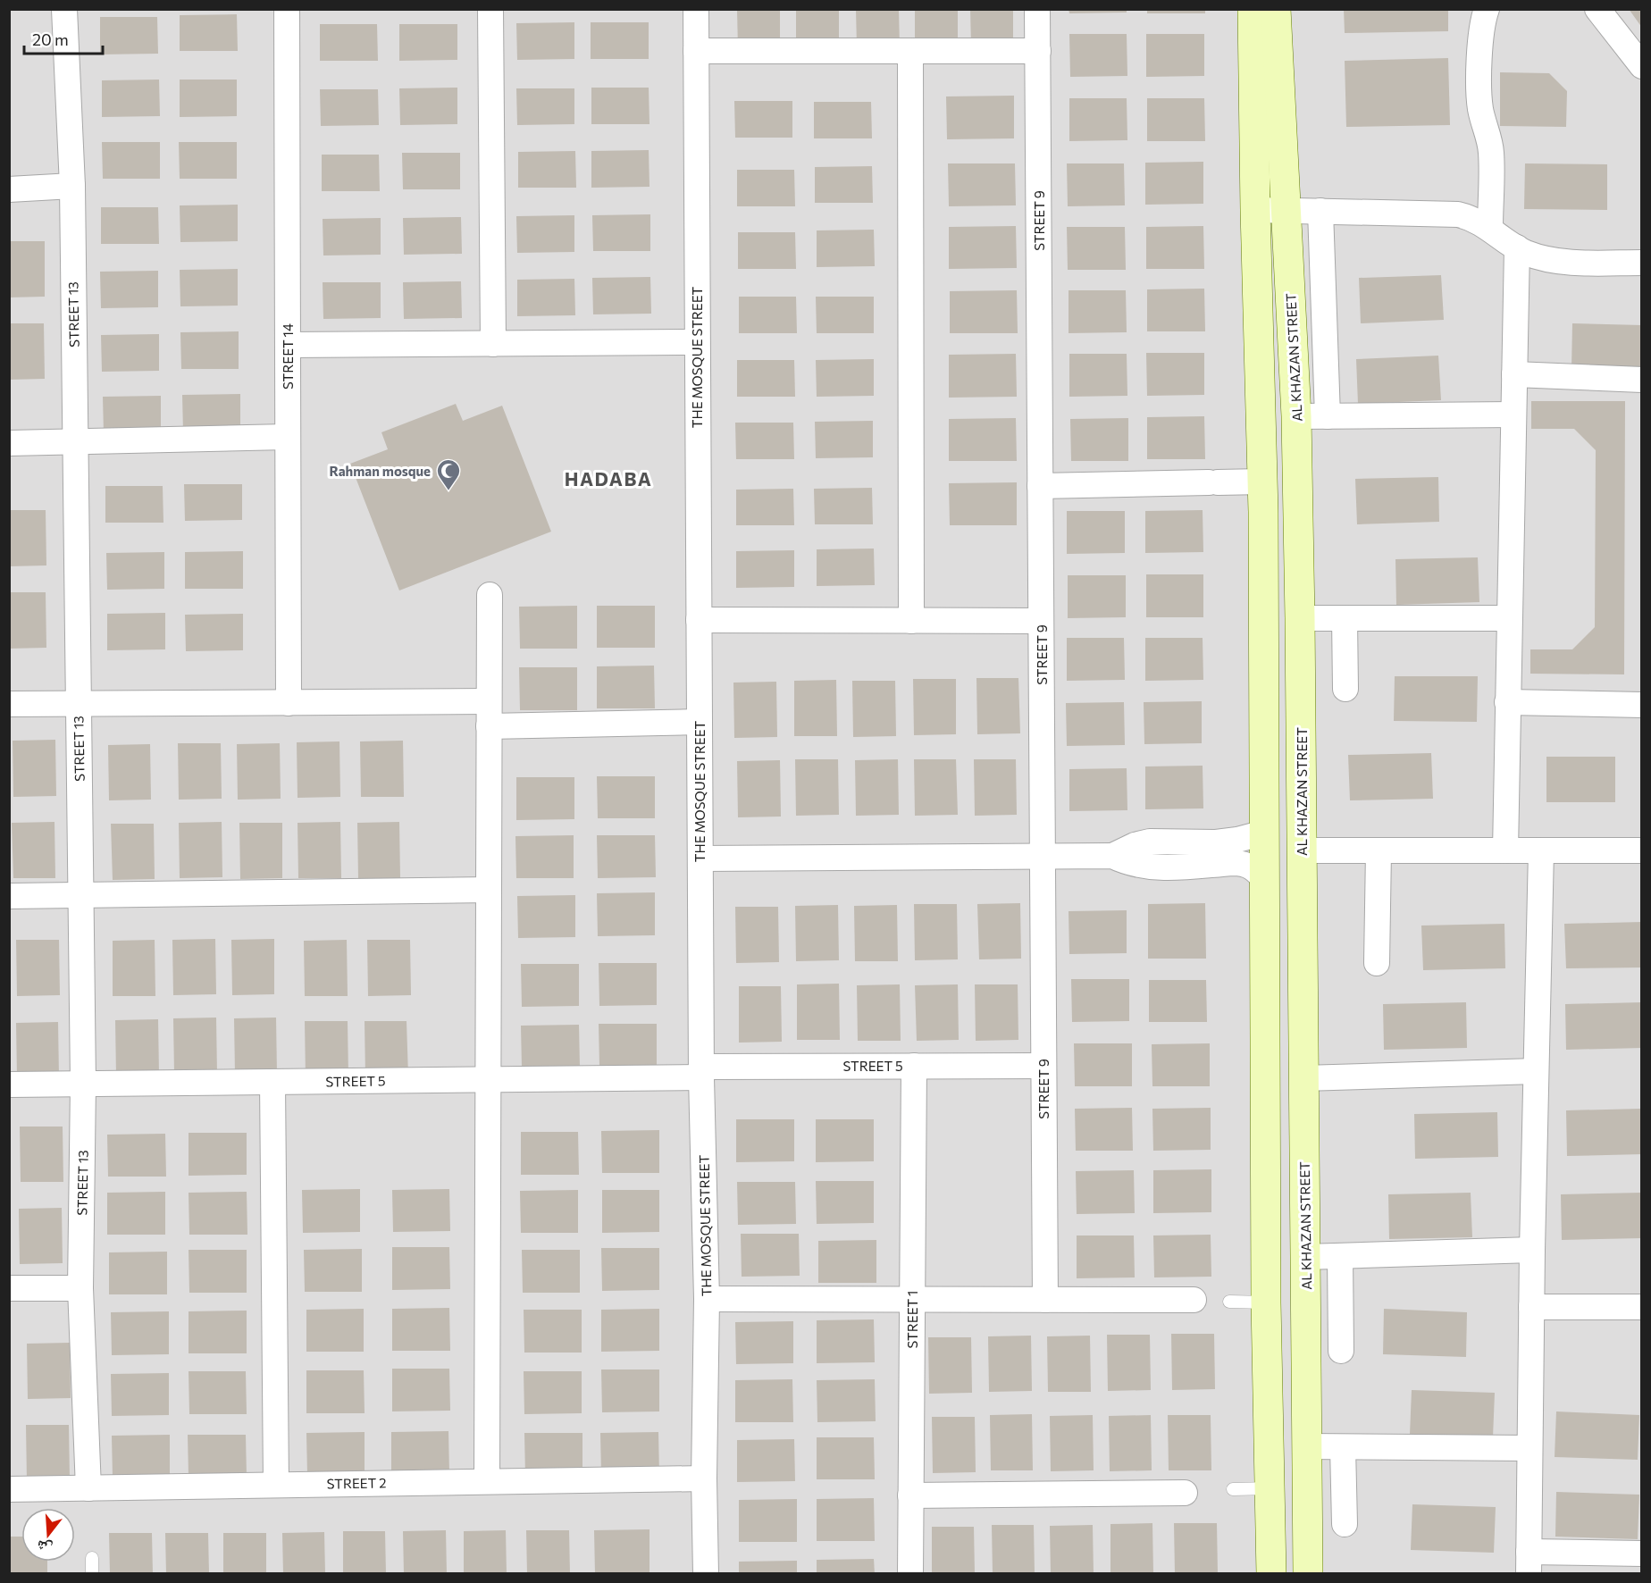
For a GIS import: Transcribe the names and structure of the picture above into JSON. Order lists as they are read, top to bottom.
{
  "streets": {
    "main road": ["AL KHAZAN STREET"],
    "street": [
      "STREET 9",
      "STREET 13",
      "STREET 14",
      "THE MOSQUE STREET",
      "STREET 5",
      "STREET 1",
      "STREET 2"
    ]
  },
  "crossings": [
    ["STREET 9", "STREET 5"],
    ["STREET 13", "STREET 5"],
    ["STREET 13", "STREET 2"],
    ["THE MOSQUE STREET", "STREET 5"],
    ["THE MOSQUE STREET", "STREET 2"],
    ["STREET 5", "STREET 1"]
  ],
  "districts": ["HADABA"],
  "places": {
    "mosque": ["Rahman mosque"]
  },
  "scale_bar": "20 m",
  "north": "bottom"
}
